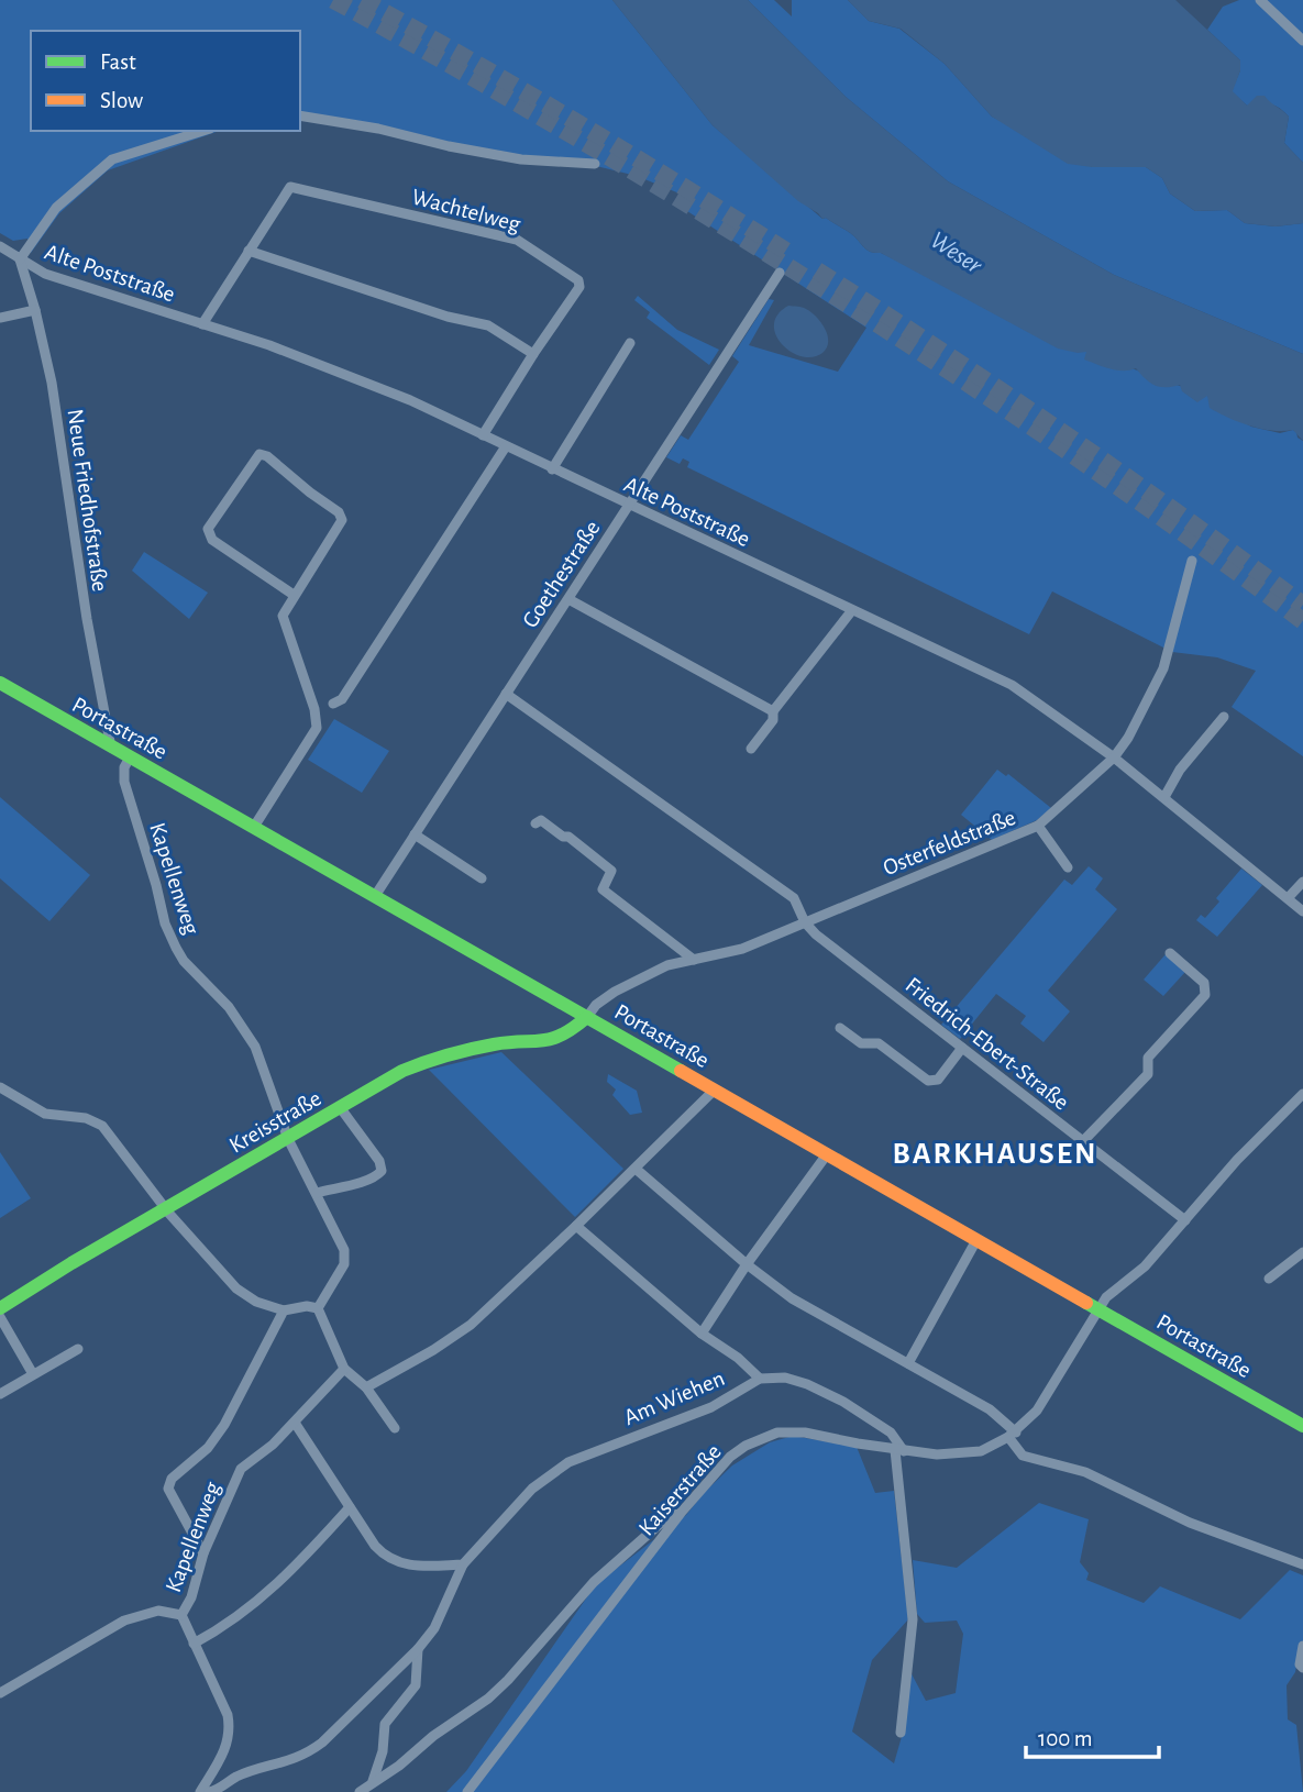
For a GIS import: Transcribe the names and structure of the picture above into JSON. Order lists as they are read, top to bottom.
{
  "streets": {
    "main road": ["Portastraße", "Kreisstraße"],
    "street": [
      "Wachtelweg",
      "Alte Poststraße",
      "Neue Friedhofstraße",
      "Goethestraße",
      "Osterfeldstraße",
      "Kapellenweg",
      "Friedrich-Ebert-Straße",
      "Am Wiehen",
      "Kaiserstraße"
    ]
  },
  "crossings": [
    ["Wachtelweg", "Alte Poststraße"],
    ["Alte Poststraße", "Neue Friedhofstraße"],
    ["Alte Poststraße", "Goethestraße"],
    ["Alte Poststraße", "Osterfeldstraße"],
    ["Neue Friedhofstraße", "Portastraße"],
    ["Goethestraße", "Portastraße"],
    ["Goethestraße", "Friedrich-Ebert-Straße"],
    ["Portastraße", "Osterfeldstraße"],
    ["Portastraße", "Kapellenweg"],
    ["Portastraße", "Kreisstraße"],
    ["Portastraße", "Kaiserstraße"],
    ["Osterfeldstraße", "Friedrich-Ebert-Straße"],
    ["Osterfeldstraße", "Kreisstraße"],
    ["Kapellenweg", "Kreisstraße"],
    ["Friedrich-Ebert-Straße", "Kaiserstraße"],
    ["Am Wiehen", "Kaiserstraße"]
  ],
  "districts": ["BARKHAUSEN"],
  "water": ["Weser"],
  "legend": ["Fast", "Slow"],
  "scale_bar": "100 m"
}
